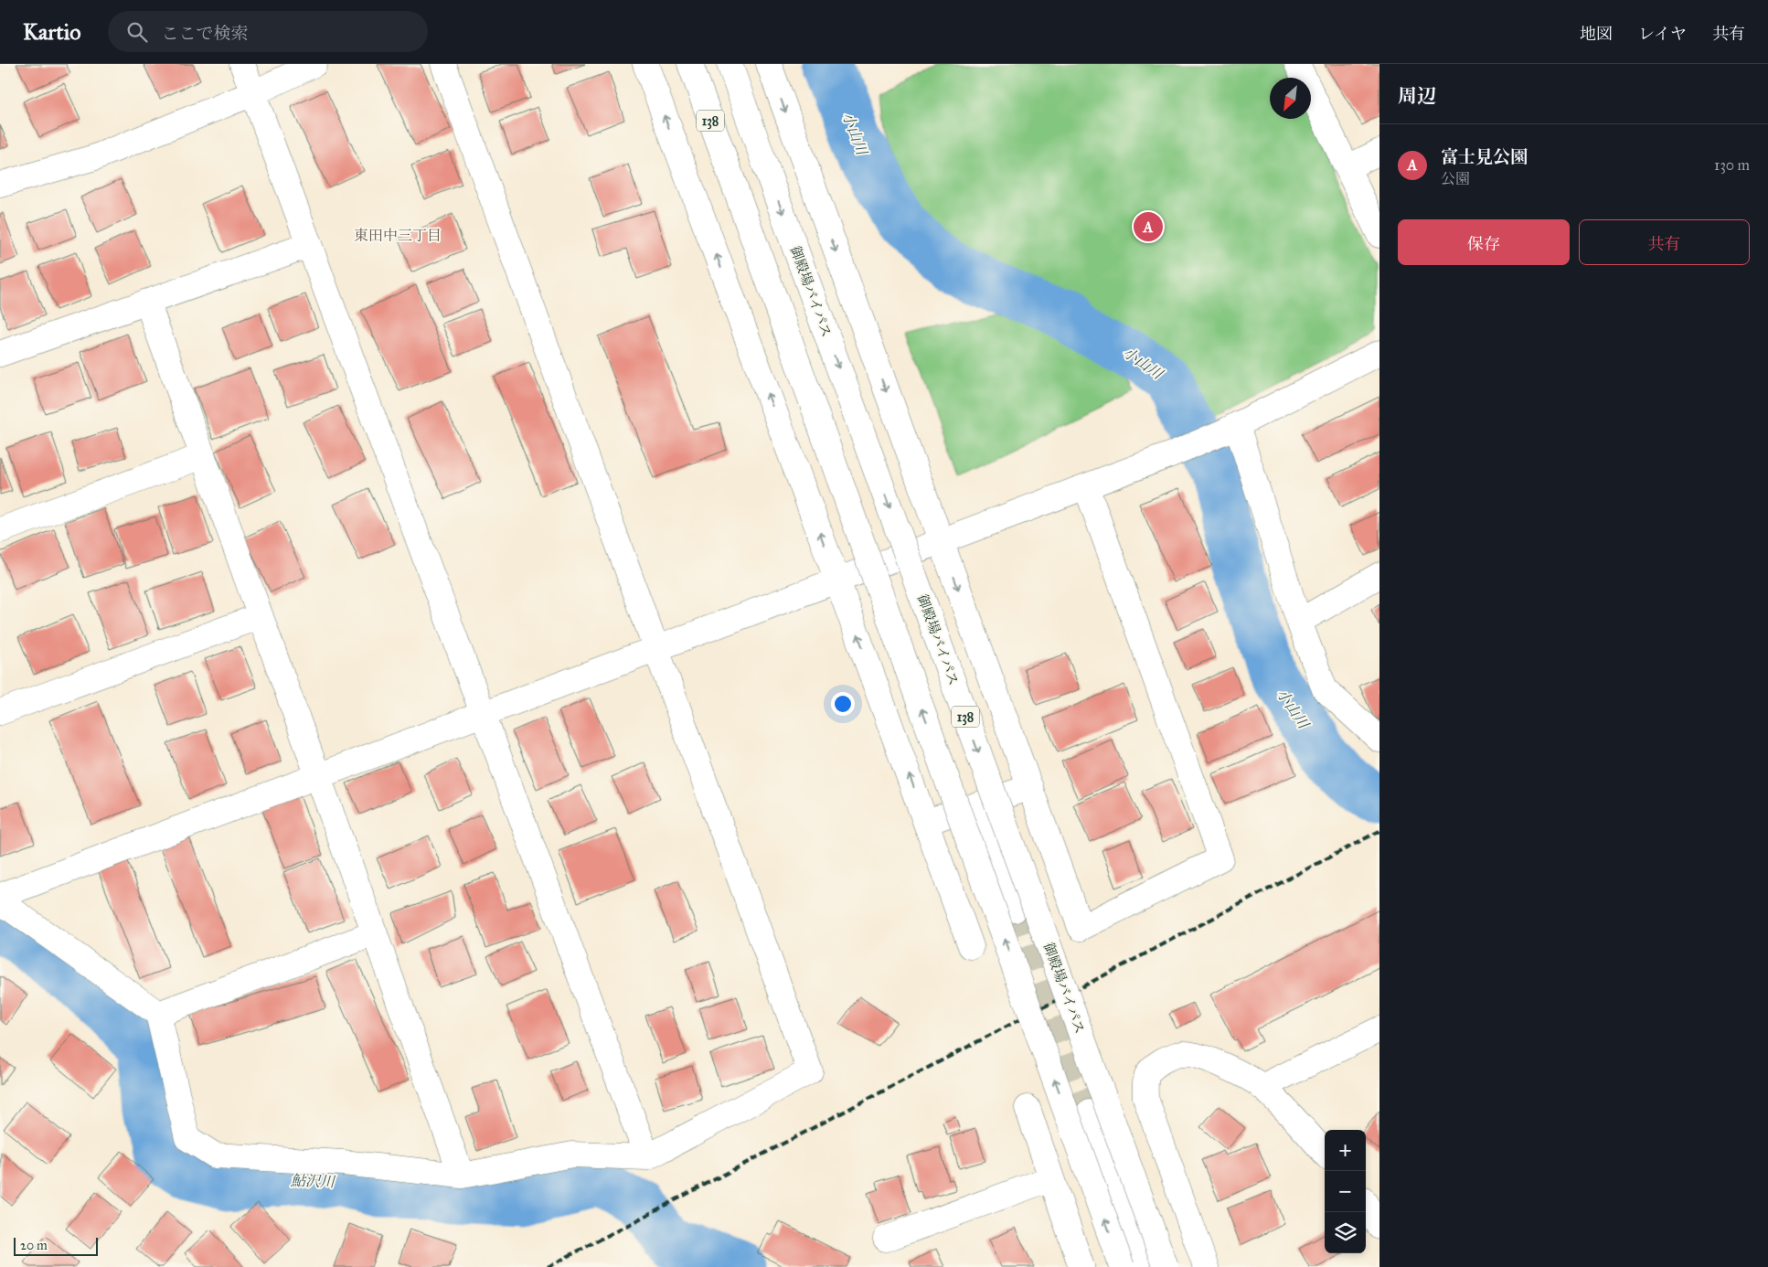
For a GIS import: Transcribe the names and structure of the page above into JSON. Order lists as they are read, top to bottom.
{
  "streets": {
    "main road": ["138", "御殿場バイパス"]
  },
  "districts": ["東田中三丁目"],
  "water": ["小山川", "鮎沢川"],
  "scale_bar": "20 m",
  "north": "bottom left",
  "page": {
    "header": "Kartio",
    "search": "ここで検索",
    "nav": ["地図", "レイヤ", "共有"],
    "heading": "周辺",
    "list": [
      {
        "mark": "A",
        "name": "富士見公園",
        "note": "公園",
        "value": "130 m"
      }
    ],
    "buttons": ["保存", "共有"],
    "pins": "A",
    "map_buttons": ["+", "−"],
    "scale": "20 m"
  }
}
